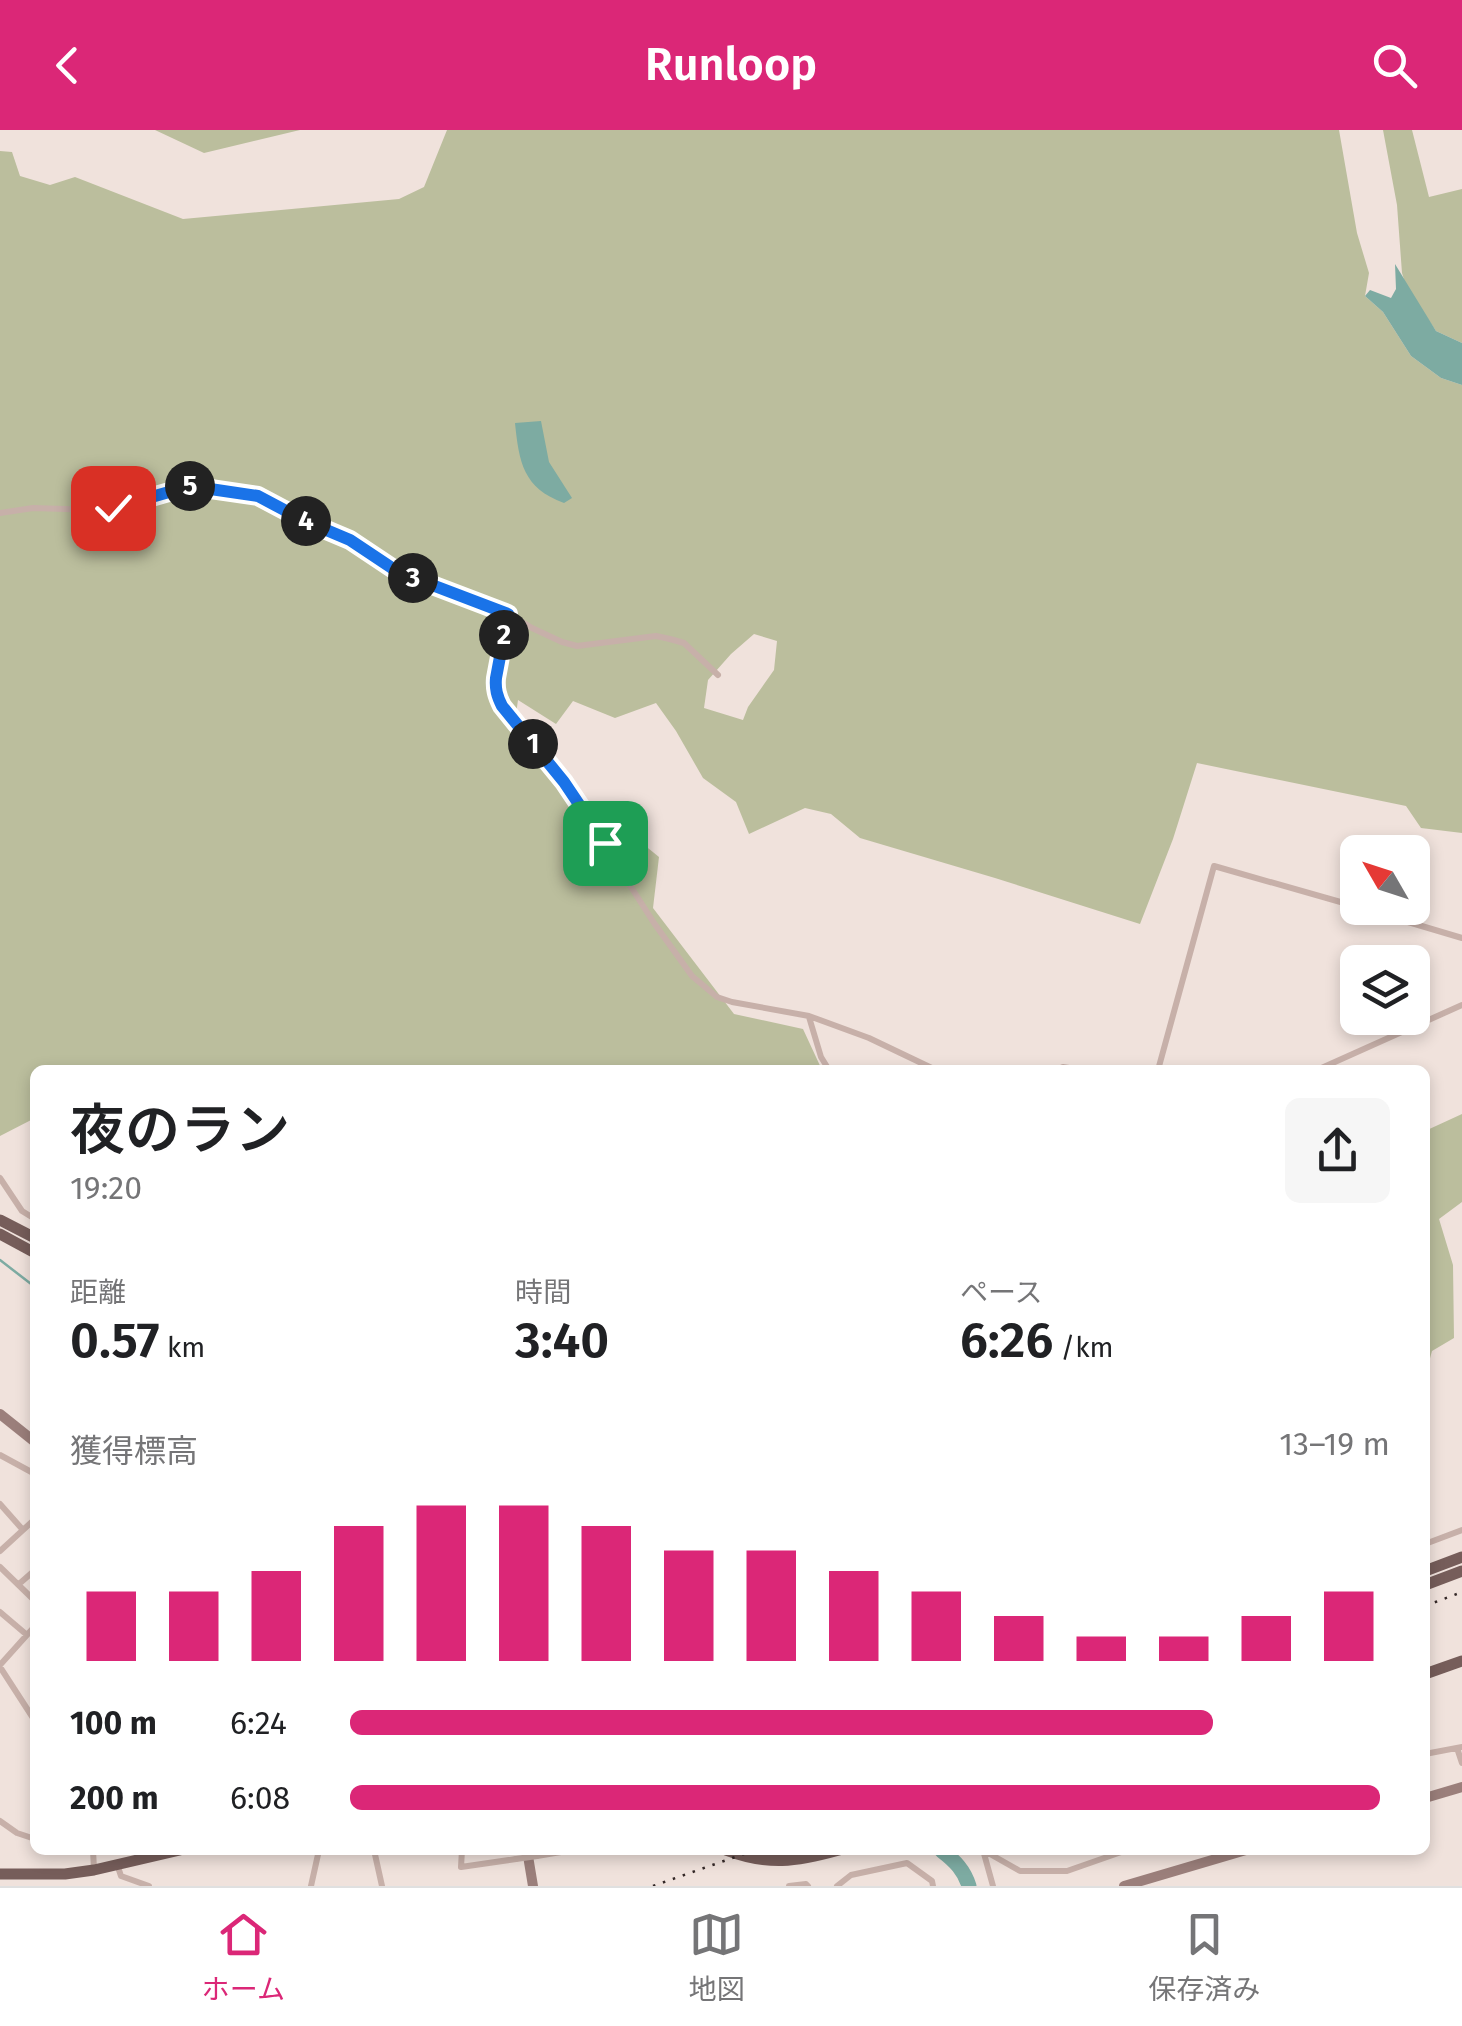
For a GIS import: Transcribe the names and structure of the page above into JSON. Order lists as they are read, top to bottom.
{
  "north": "top left",
  "page": {
    "header": "Runloop",
    "pins": [
      "5",
      "4",
      "3",
      "2",
      "1"
    ],
    "heading": ["夜のラン", "19:20"],
    "stats": [
      ["距離", "0.57 km"],
      ["時間", "3:40"],
      ["ペース", "6:26 /km"]
    ],
    "chart": ["獲得標高", "13–19 m"],
    "list": [
      {
        "name": "100 m",
        "note": "6:24"
      },
      {
        "name": "200 m",
        "note": "6:08"
      }
    ],
    "tabs": ["ホーム", "地図", "保存済み"]
  }
}
